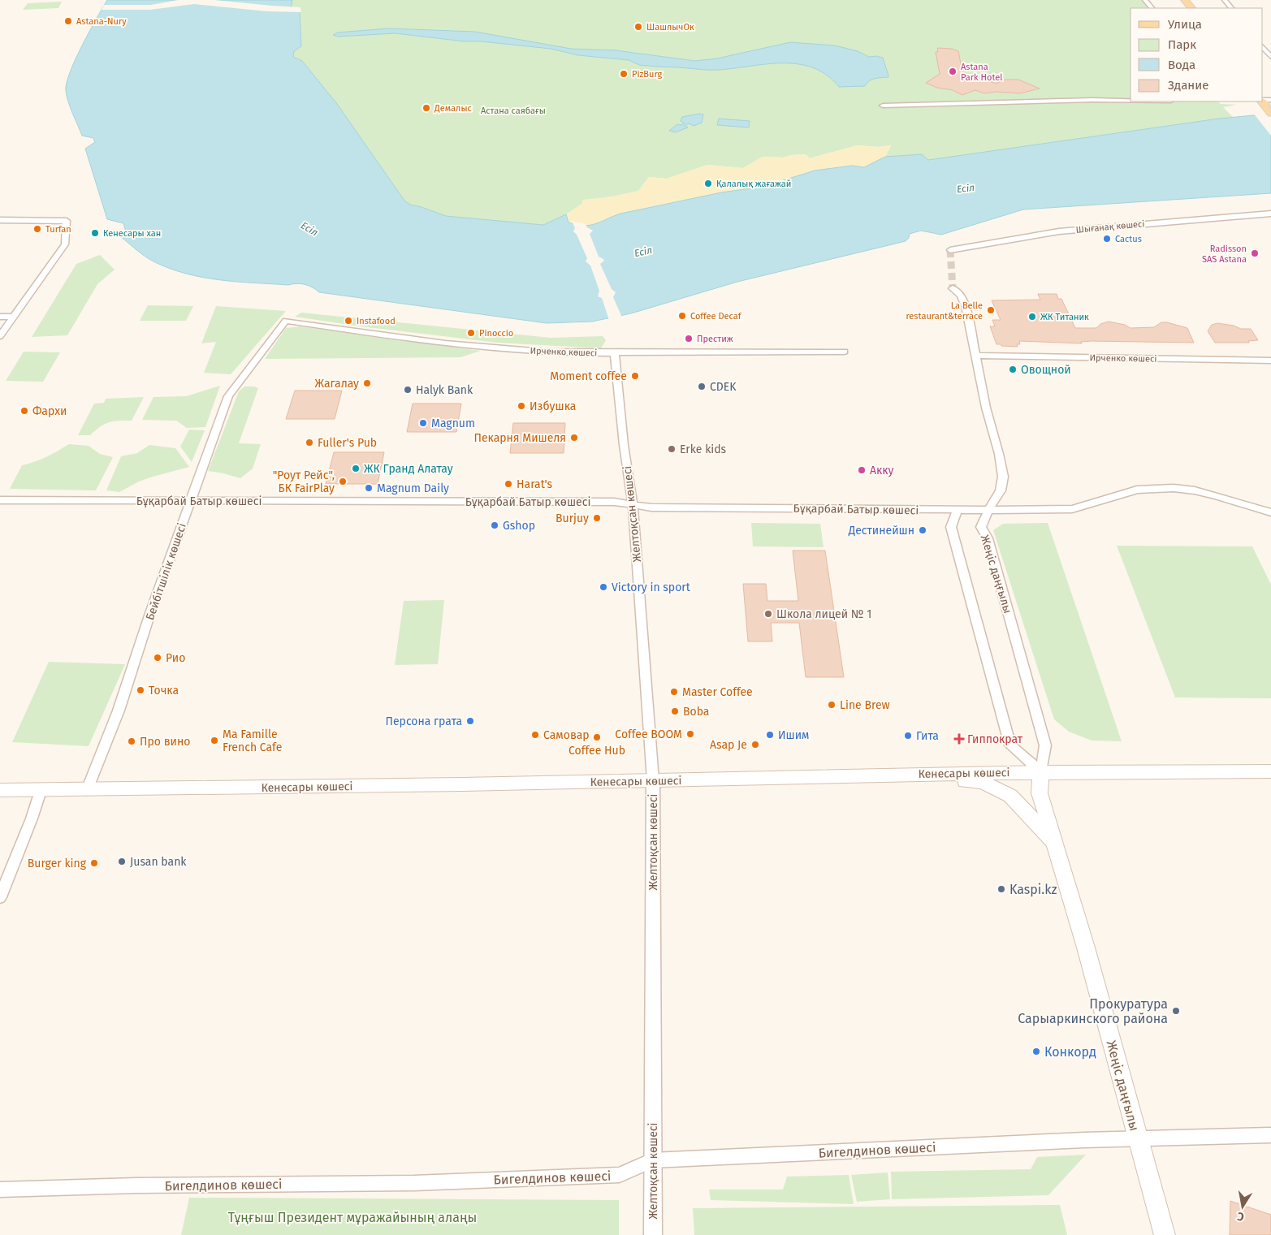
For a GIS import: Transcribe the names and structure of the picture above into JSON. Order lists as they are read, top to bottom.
{
  "streets": {
    "main road": ["Жеңіс даңғылы", "Кенесары көшесі"],
    "street": [
      "Шығанақ көшесі",
      "Ирченко көшесі",
      "Бұқарбай Батыр көшесі",
      "Желтоқсан көшесі",
      "Бейбітшілік көшесі",
      "Бигелдинов көшесі"
    ]
  },
  "crossings": [
    ["Ирченко көшесі", "Желтоқсан көшесі"],
    ["Ирченко көшесі", "Бейбітшілік көшесі"],
    ["Ирченко көшесі", "Жеңіс даңғылы"],
    ["Бұқарбай Батыр көшесі", "Желтоқсан көшесі"],
    ["Бұқарбай Батыр көшесі", "Бейбітшілік көшесі"],
    ["Бұқарбай Батыр көшесі", "Жеңіс даңғылы"],
    ["Желтоқсан көшесі", "Кенесары көшесі"],
    ["Желтоқсан көшесі", "Бигелдинов көшесі"],
    ["Бейбітшілік көшесі", "Кенесары көшесі"],
    ["Жеңіс даңғылы", "Кенесары көшесі"],
    ["Жеңіс даңғылы", "Бигелдинов көшесі"]
  ],
  "water": ["Есіл"],
  "parks": ["Астана саябағы", "Тұңғыш Президент мұражайының алаңы"],
  "places": {
    "other": [
      "Astana-Nury",
      "ШашлычОк",
      "Astana Park Hotel",
      "PizBurg",
      "Демалыс",
      "Қалалық жағажай",
      "Turfan",
      "Кенесары хан",
      "Cactus",
      "Radisson SAS Astana",
      "La Belle restaurant&terrace",
      "Coffee Decaf",
      "ЖК Титаник",
      "Instafood",
      "Pinoccio",
      "Престиж",
      "Овощной",
      "Moment coffee",
      "Жагалау",
      "CDEK",
      "Halyk Bank",
      "Избушка",
      "Фархи",
      "Magnum",
      "Пекарня Мишеля",
      "Fuller's Pub",
      "Erke kids",
      "ЖК Гранд Алатау",
      "Акку",
      "\"Роут Рейс\", БК FairPlay",
      "Harat's",
      "Magnum Daily",
      "Burjuy",
      "Gshop",
      "Дестинейшн",
      "Victory in sport",
      "Школа лицей № 1",
      "Рио",
      "Точка",
      "Master Coffee",
      "Line Brew",
      "Boba",
      "Персона грата",
      "Coffee BOOM",
      "Самовар",
      "Ишим",
      "Гита",
      "Coffee Hub",
      "Ma Famille French Cafe",
      "Про вино",
      "Asap Je",
      "Jusan bank",
      "Burger king",
      "Kaspi.kz",
      "Прокуратура Сарыаркинского района",
      "Конкорд"
    ],
    "health": ["Гиппократ"]
  },
  "legend": [
    "Улица",
    "Парк",
    "Вода",
    "Здание"
  ],
  "north": "bottom"
}
